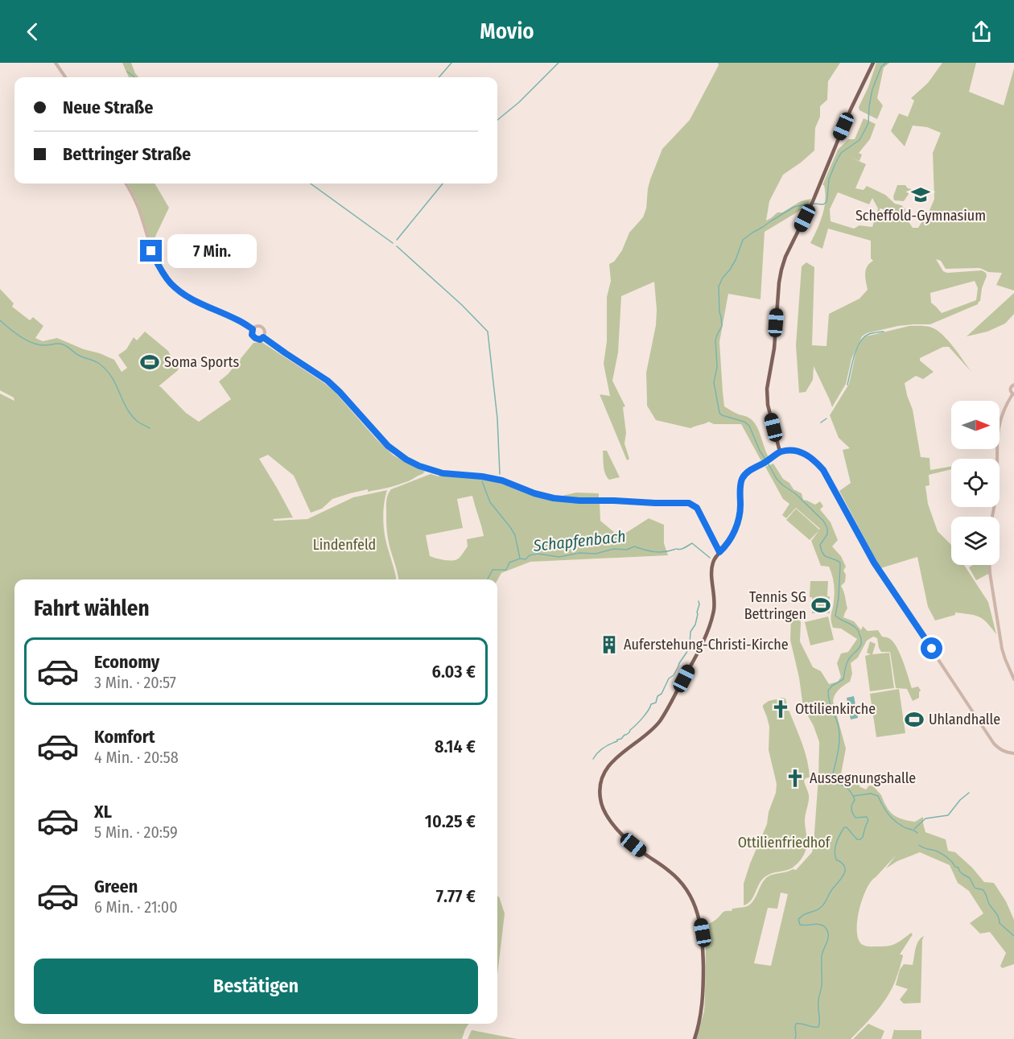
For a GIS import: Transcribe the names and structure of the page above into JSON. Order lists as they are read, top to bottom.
{
  "water": ["Schapfenbach"],
  "parks": ["Lindenfeld", "Ottilienfriedhof"],
  "places": {
    "school or university": ["Scheffold-Gymnasium"],
    "sports": ["Soma Sports", "Tennis SG Bettringen", "Uhlandhalle"],
    "building": ["Auferstehung-Christi-Kirche"],
    "church": ["Ottilienkirche", "Aussegnungshalle"]
  },
  "north": "right",
  "page": {
    "header": "Movio",
    "banner": ["Neue Straße", "Bettringer Straße"],
    "bubble": "7 Min.",
    "heading": "Fahrt wählen",
    "list": [
      {
        "name": "Economy",
        "note": "3 Min. · 20:57",
        "value": "6.03 €"
      },
      {
        "name": "Komfort",
        "note": "4 Min. · 20:58",
        "value": "8.14 €"
      },
      {
        "name": "XL",
        "note": "5 Min. · 20:59",
        "value": "10.25 €"
      },
      {
        "name": "Green",
        "note": "6 Min. · 21:00",
        "value": "7.77 €"
      }
    ],
    "buttons": "Bestätigen"
  }
}
